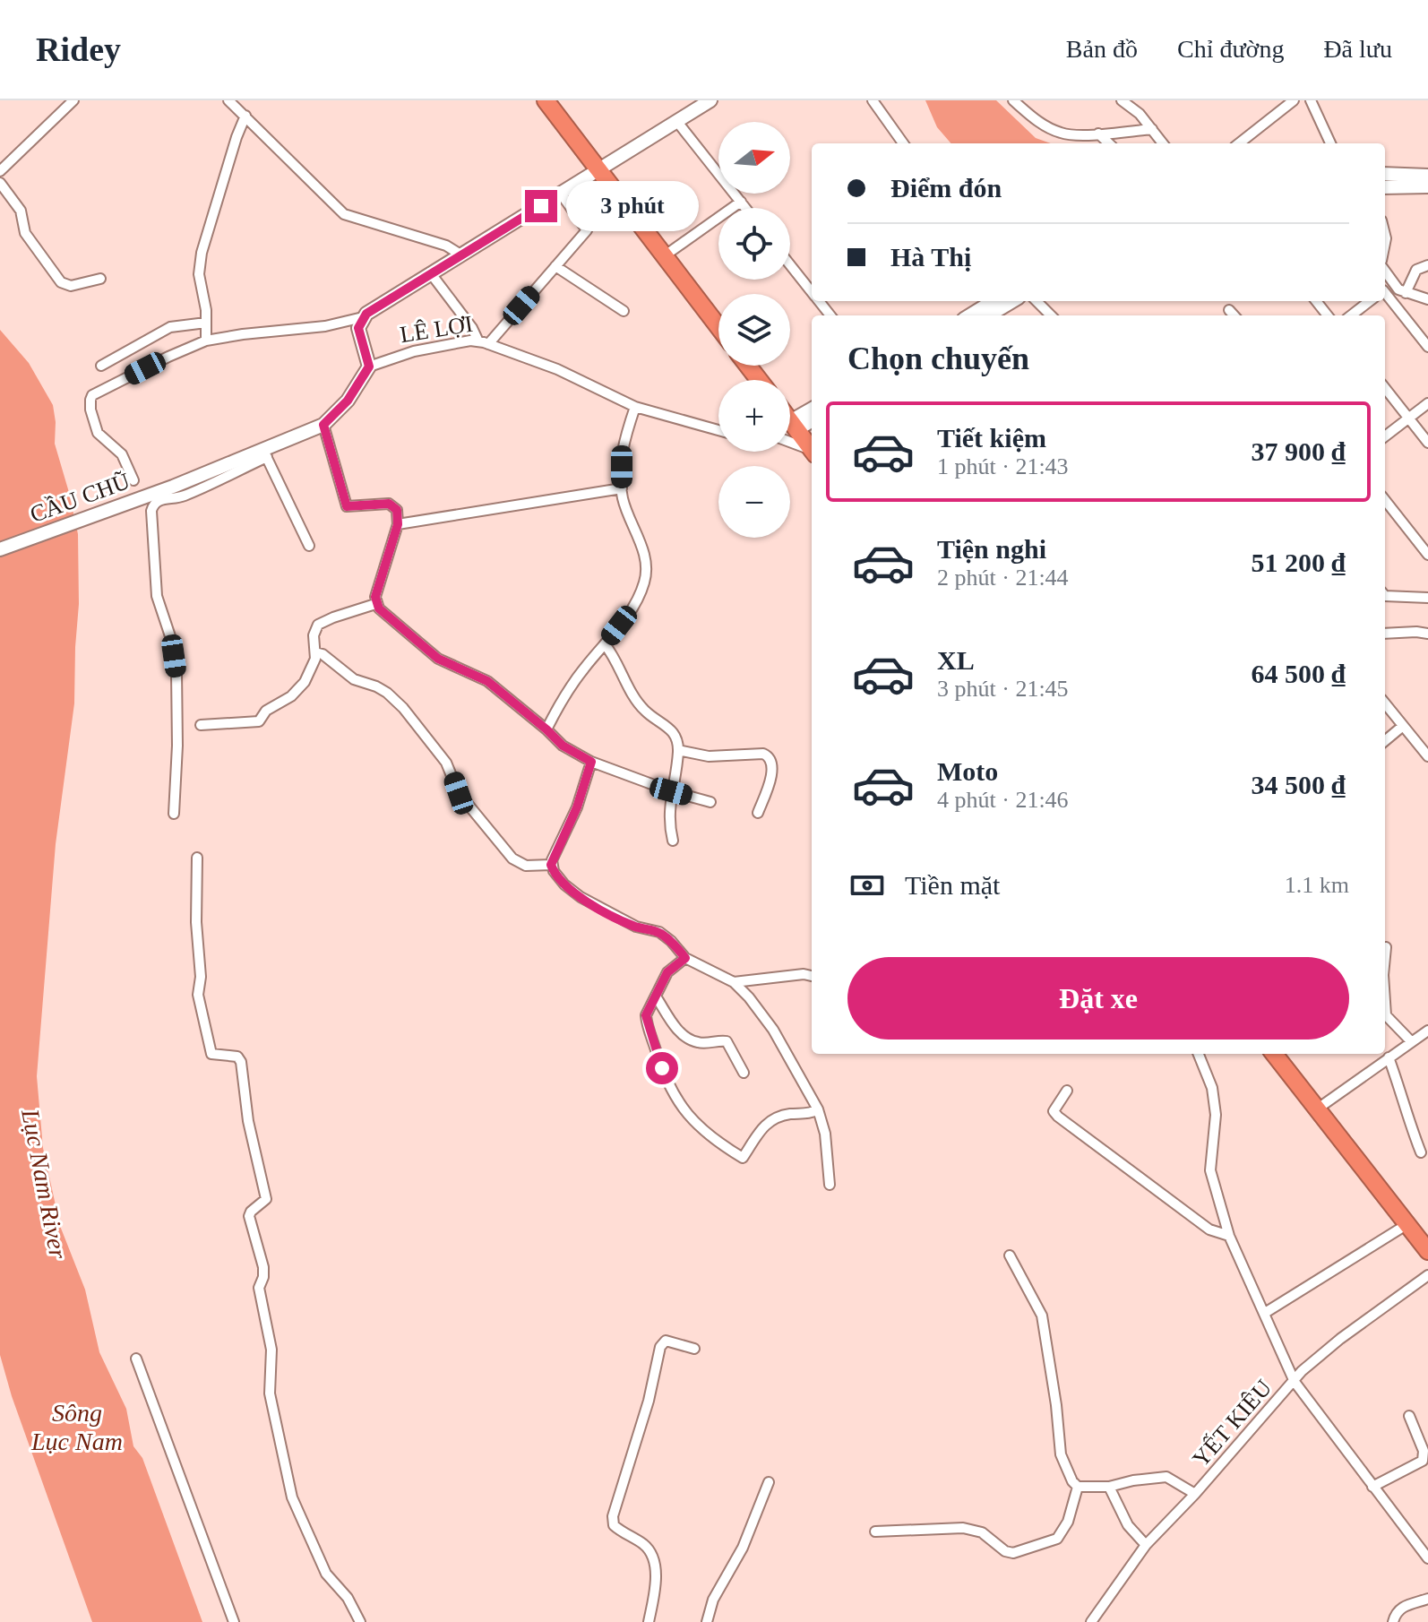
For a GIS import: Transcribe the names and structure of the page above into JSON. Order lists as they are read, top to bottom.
{
  "streets": {
    "street": ["LÊ LỢI", "CẦU CHŨ", "YẾT KIÊU"]
  },
  "water": ["Lục Nam River", "Sông Lục Nam"],
  "north": "right",
  "page": {
    "header": "Ridey",
    "nav": ["Bản đồ", "Chỉ đường", "Đã lưu"],
    "map_buttons": ["+", "−"],
    "banner": ["Điểm đón", "Hà Thị"],
    "bubble": "3 phút",
    "heading": "Chọn chuyến",
    "list": [
      {
        "name": "Tiết kiệm",
        "note": "1 phút · 21:43",
        "value": "37 900 ₫"
      },
      {
        "name": "Tiện nghi",
        "note": "2 phút · 21:44",
        "value": "51 200 ₫"
      },
      {
        "name": "XL",
        "note": "3 phút · 21:45",
        "value": "64 500 ₫"
      },
      {
        "name": "Moto",
        "note": "4 phút · 21:46",
        "value": "34 500 ₫"
      }
    ],
    "pay": ["Tiền mặt", "1.1 km"],
    "buttons": "Đặt xe"
  }
}
